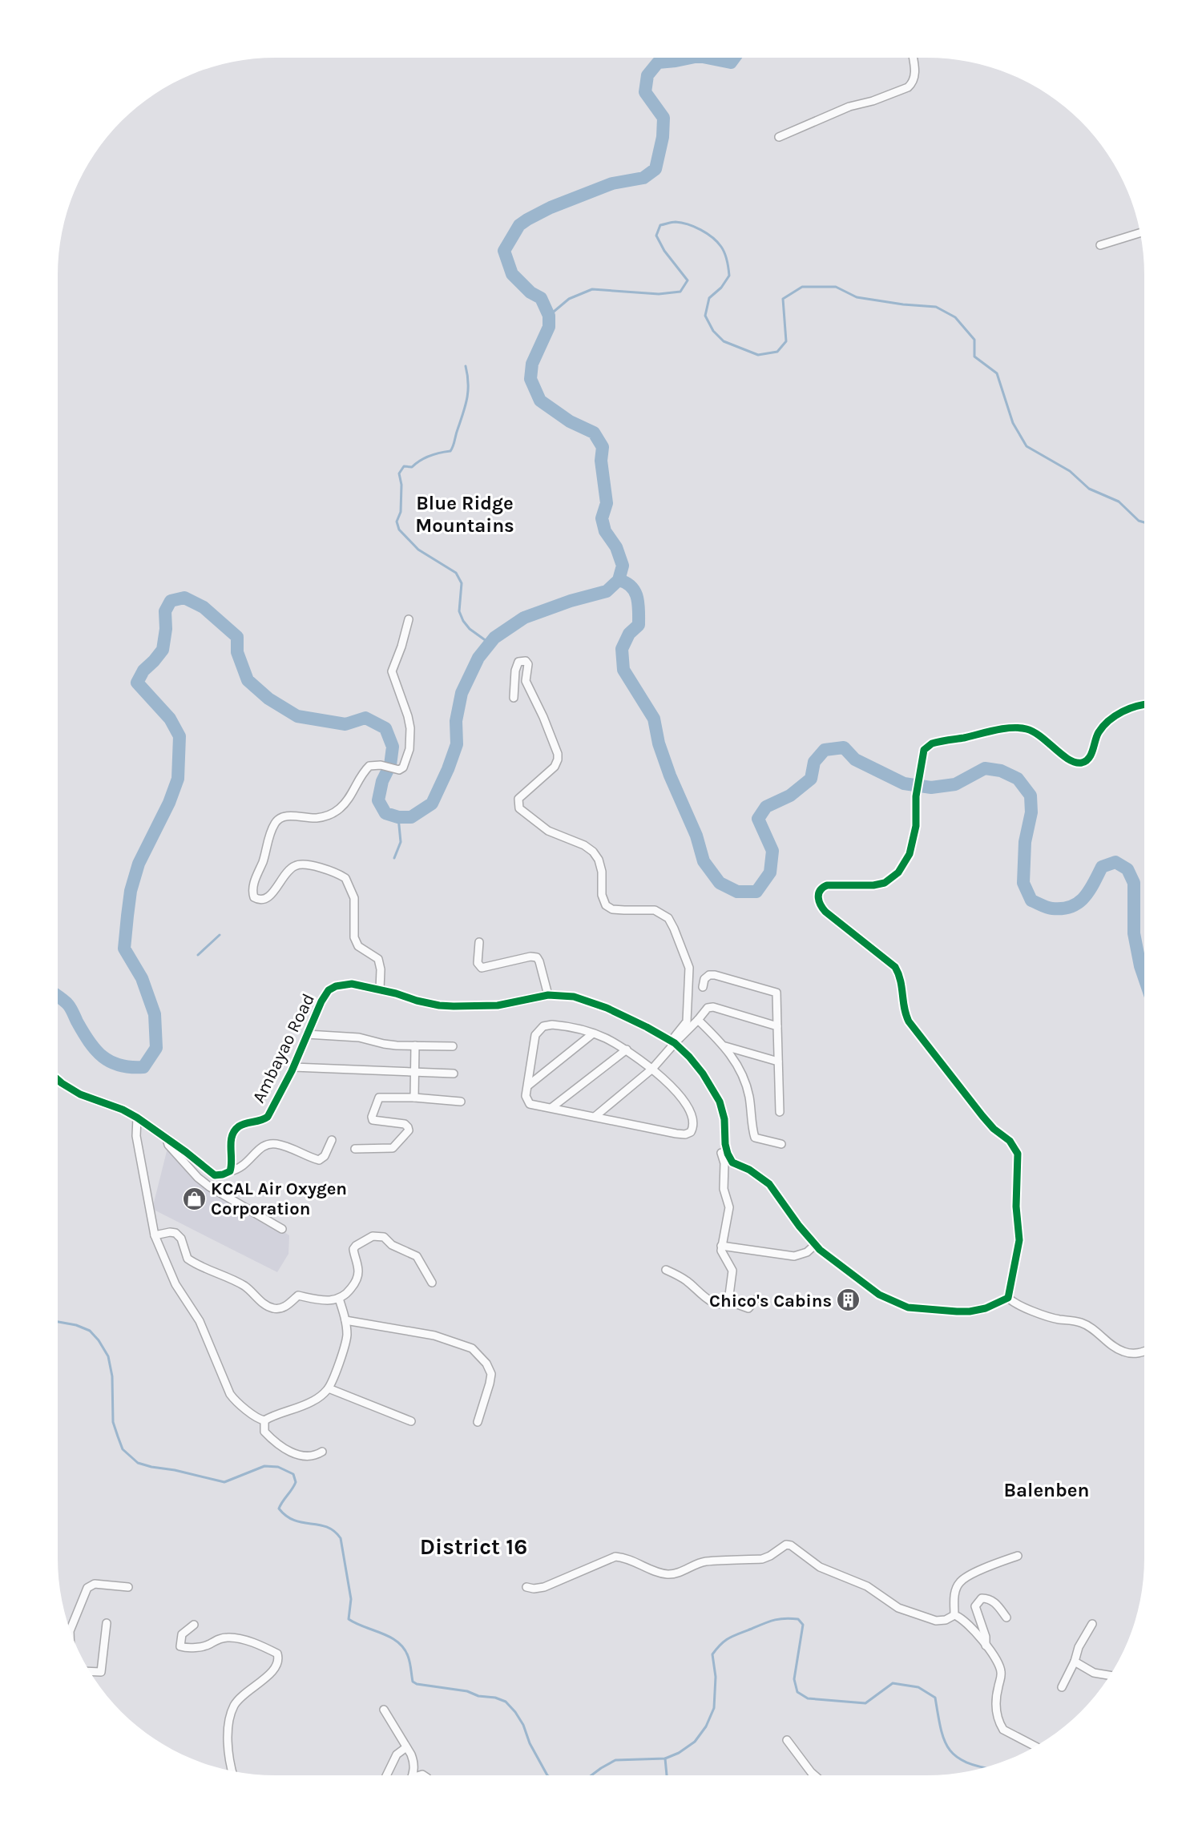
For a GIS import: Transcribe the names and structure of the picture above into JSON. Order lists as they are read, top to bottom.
{
  "streets": {
    "street": ["Ambayao Road"]
  },
  "districts": ["Blue Ridge Mountains", "Balenben", "District 16"],
  "places": {
    "shop": ["KCAL Air Oxygen Corporation"],
    "building": ["Chico's Cabins"]
  }
}
